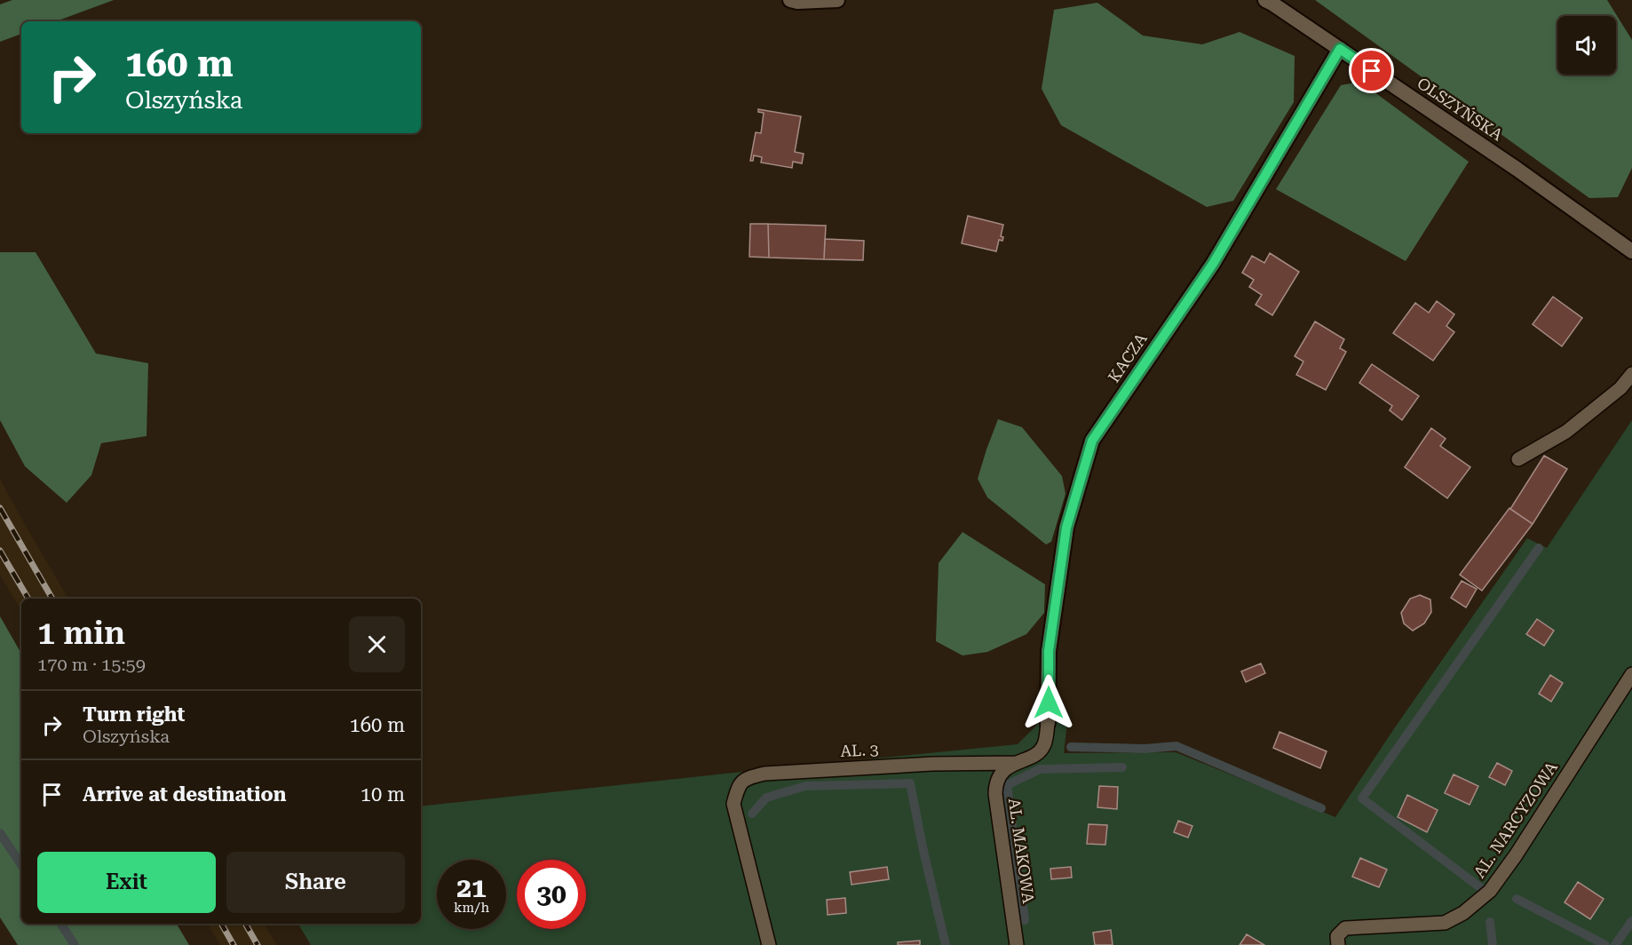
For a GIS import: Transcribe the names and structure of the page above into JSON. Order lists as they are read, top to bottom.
{
  "streets": {
    "street": ["OLSZYŃSKA", "KACZA"],
    "lane": ["AL. 3", "AL. NARCYZOWA", "AL. MAKOWA"]
  },
  "crossings": [
    ["OLSZYŃSKA", "KACZA"],
    ["KACZA", "AL. MAKOWA"],
    ["AL. 3", "AL. MAKOWA"]
  ],
  "page": {
    "turn": ["160 m", "Olszyńska"],
    "heading": ["1 min", "170 m · 15:59"],
    "list": [
      {
        "name": "Turn right",
        "note": "Olszyńska",
        "value": "160 m"
      },
      {
        "name": "Arrive at destination",
        "value": "10 m"
      }
    ],
    "buttons": ["Exit", "Share"],
    "speed": "21 km/h",
    "limit": "30"
  }
}
